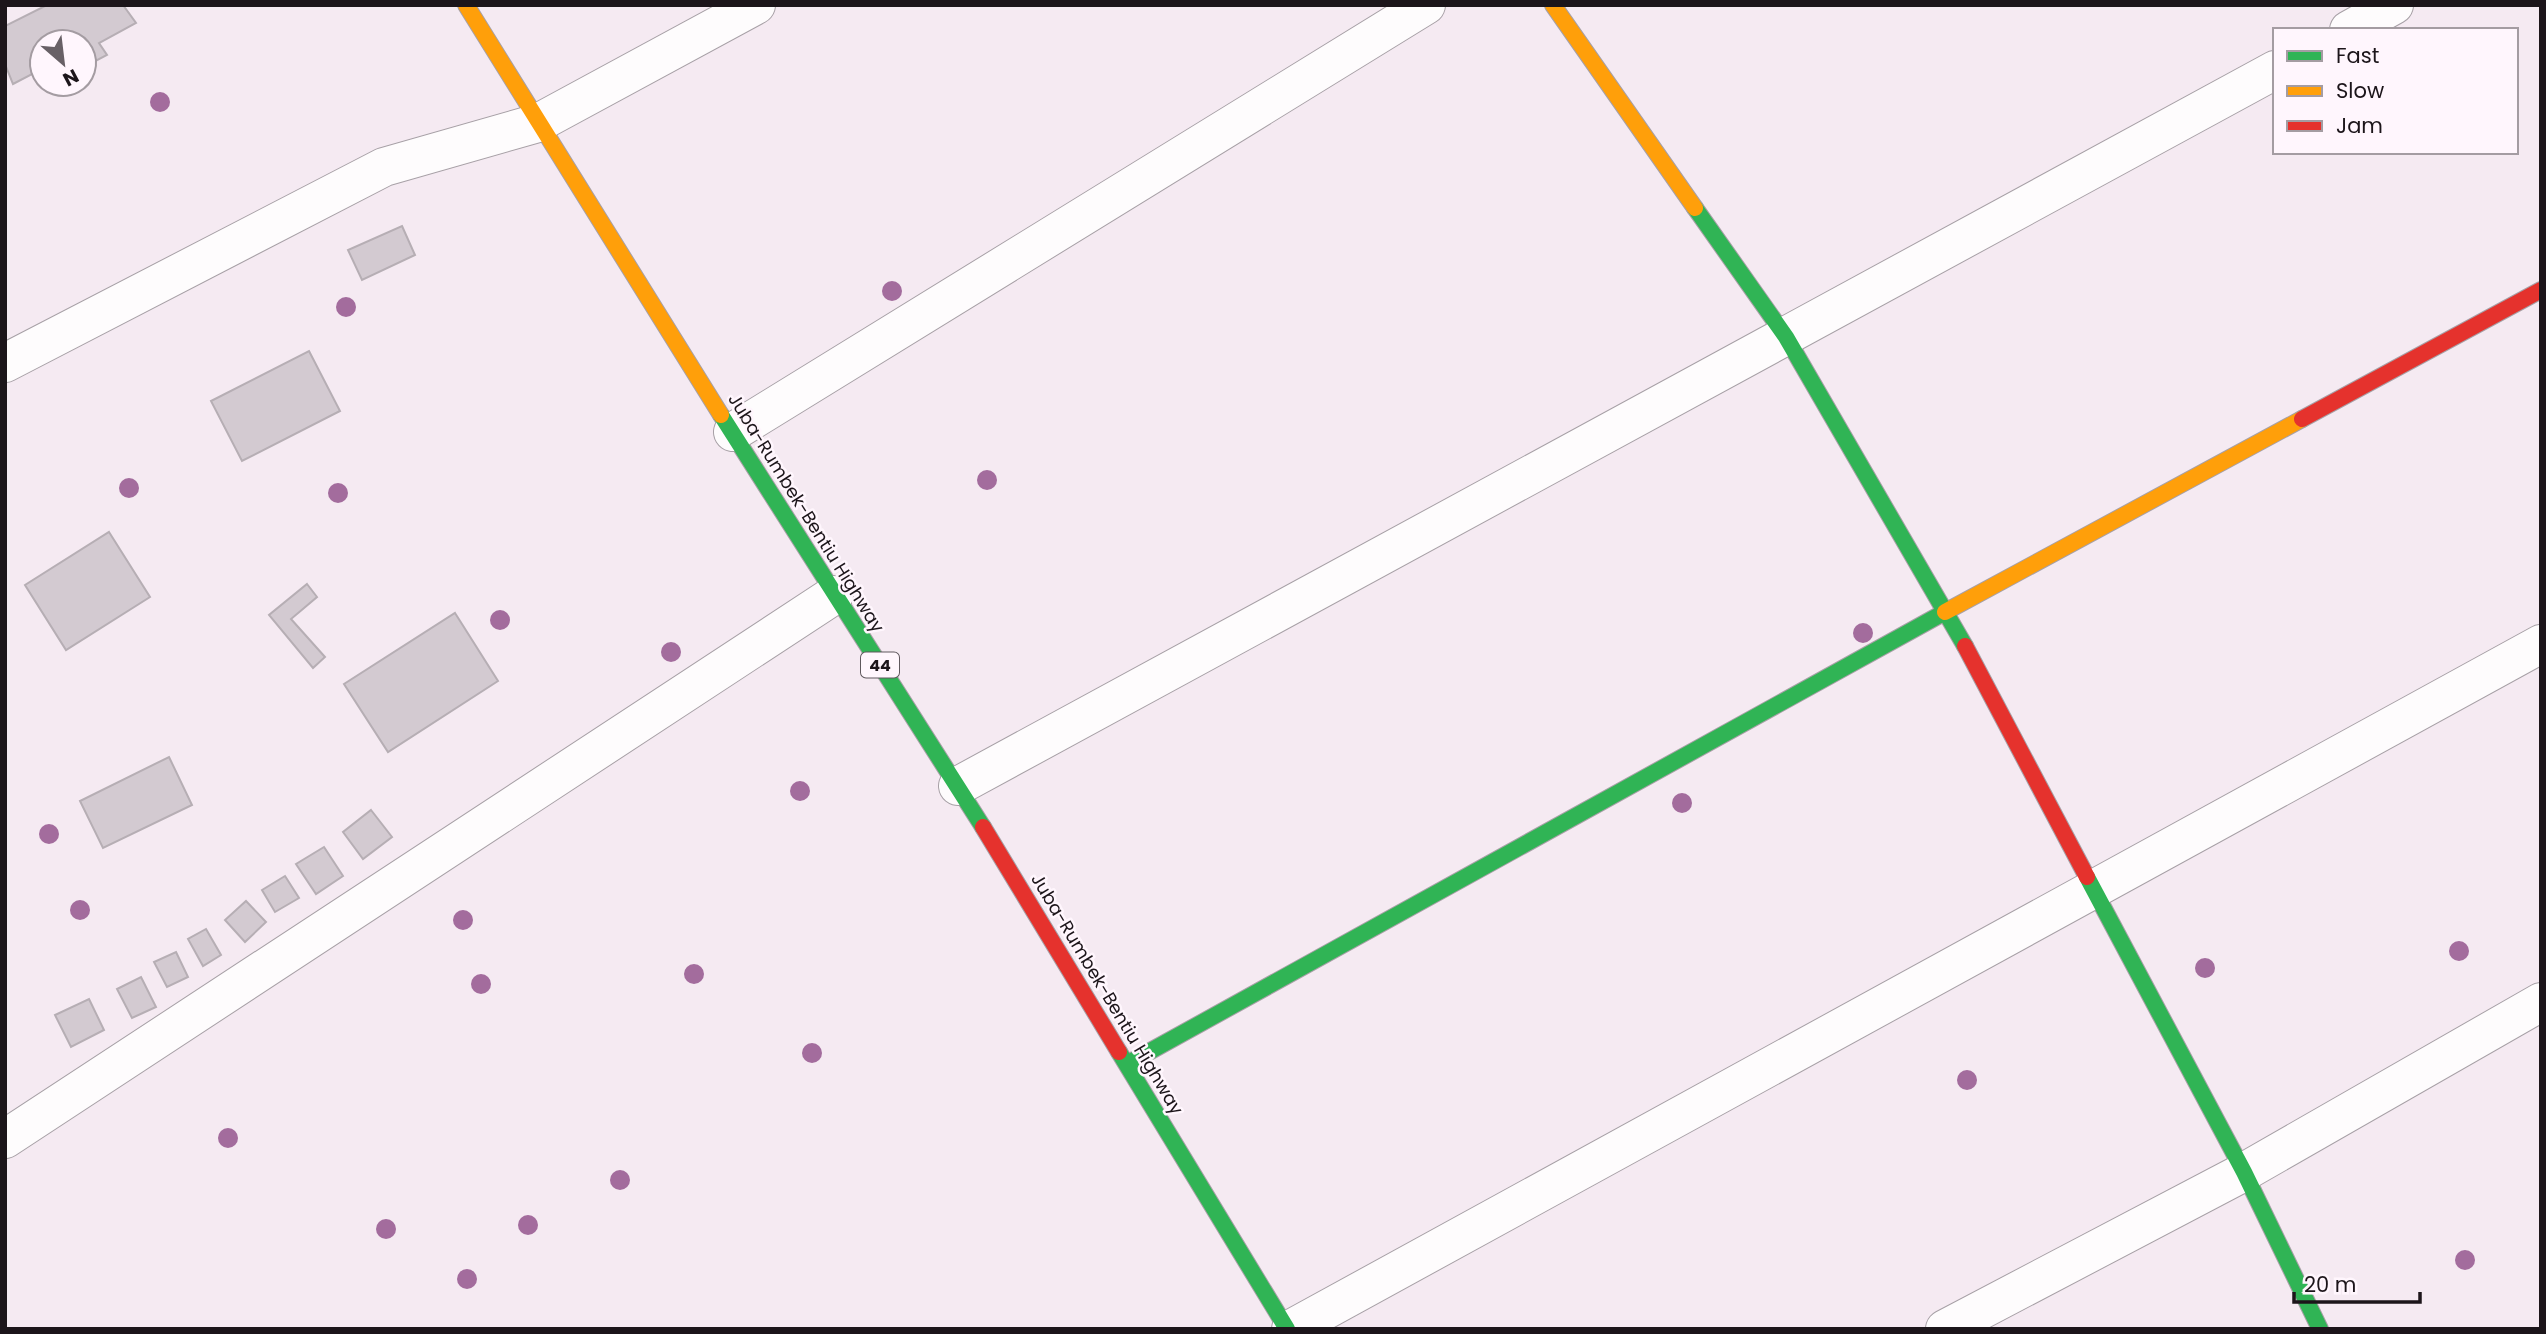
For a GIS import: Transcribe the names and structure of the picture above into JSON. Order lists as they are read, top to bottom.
{
  "streets": {
    "street": ["Juba-Rumbek-Bentiu Highway", "44"]
  },
  "legend": ["Fast", "Slow", "Jam"],
  "scale_bar": "20 m",
  "north": "bottom right"
}
